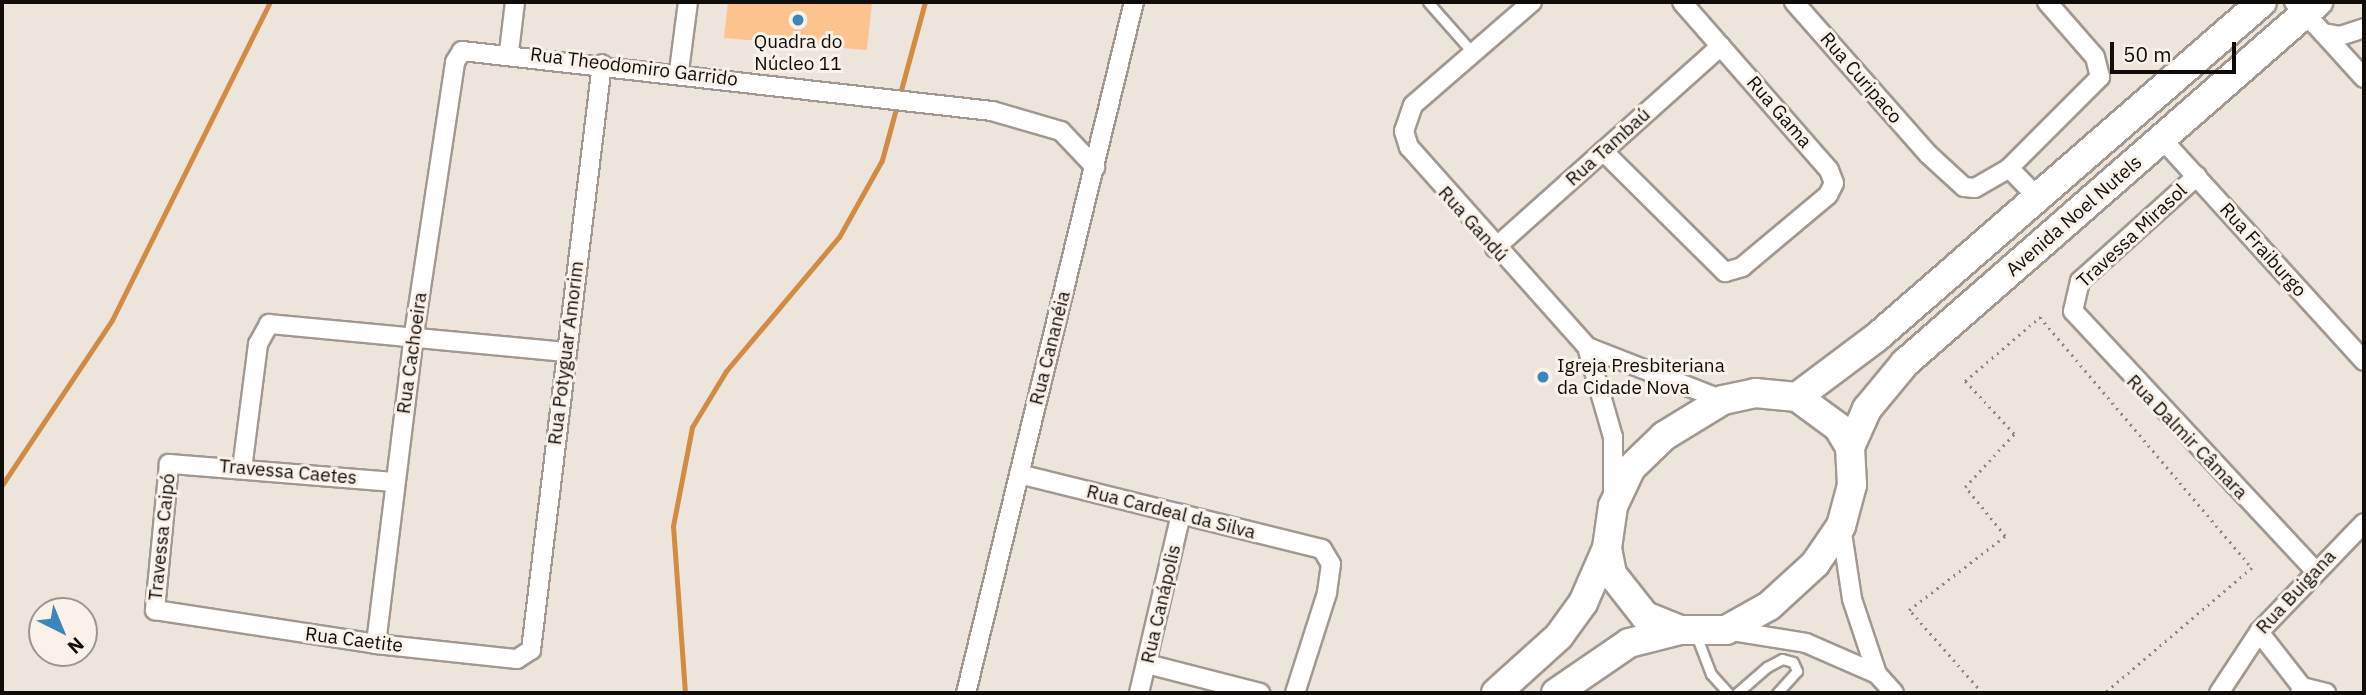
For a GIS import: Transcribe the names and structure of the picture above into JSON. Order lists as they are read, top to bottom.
{
  "streets": {
    "main road": ["Avenida Noel Nutels"],
    "street": [
      "Rua Theodomiro Garrido",
      "Rua Curipaco",
      "Rua Gama",
      "Rua Tambaú",
      "Rua Gandú",
      "Travessa Mirasol",
      "Rua Fraiburgo",
      "Rua Cananéia",
      "Rua Cachoeira",
      "Rua Potyguar Amorim",
      "Rua Dalmir Câmara",
      "Travessa Caetes",
      "Rua Cardeal da Silva",
      "Travessa Caipó",
      "Rua Buigana",
      "Rua Canápolis",
      "Rua Caetite"
    ]
  },
  "crossings": [
    ["Rua Theodomiro Garrido", "Rua Cananéia"],
    ["Rua Theodomiro Garrido", "Rua Cachoeira"],
    ["Rua Theodomiro Garrido", "Rua Potyguar Amorim"],
    ["Rua Gama", "Rua Tambaú"],
    ["Rua Tambaú", "Rua Gandú"],
    ["Avenida Noel Nutels", "Rua Gandú"],
    ["Avenida Noel Nutels", "Rua Fraiburgo"],
    ["Travessa Mirasol", "Rua Fraiburgo"],
    ["Travessa Mirasol", "Rua Dalmir Câmara"],
    ["Rua Cananéia", "Rua Cardeal da Silva"],
    ["Rua Cachoeira", "Travessa Caetes"],
    ["Rua Cachoeira", "Rua Caetite"],
    ["Rua Potyguar Amorim", "Rua Caetite"],
    ["Rua Dalmir Câmara", "Rua Buigana"],
    ["Travessa Caetes", "Travessa Caipó"],
    ["Rua Cardeal da Silva", "Rua Canápolis"],
    ["Travessa Caipó", "Rua Caetite"]
  ],
  "places": ["Quadra do Núcleo 11", "Igreja Presbiteriana da Cidade Nova"],
  "scale_bar": "50 m",
  "north": "bottom right"
}
